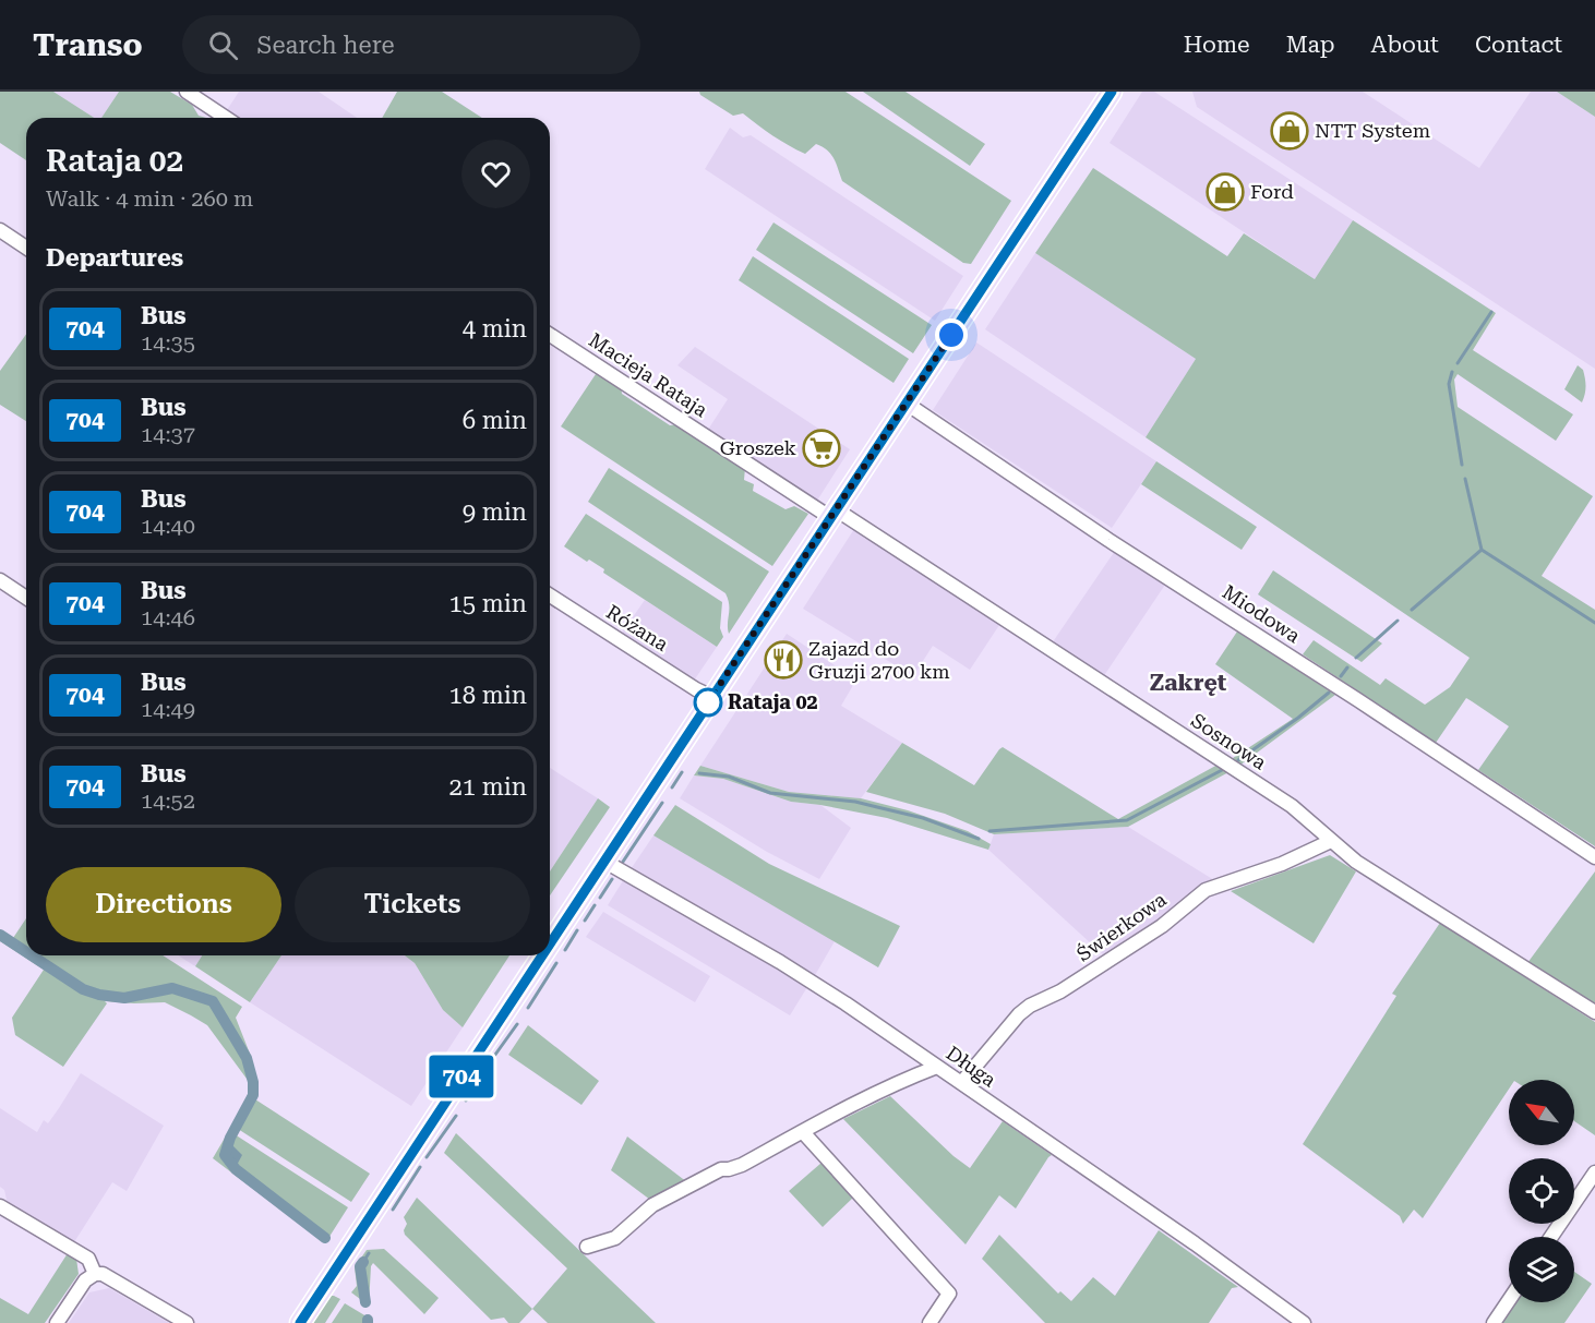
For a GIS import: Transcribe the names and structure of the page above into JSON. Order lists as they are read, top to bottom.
{
  "streets": {
    "street": [
      "Macieja Rataja",
      "Miodowa",
      "Różana",
      "Sosnowa",
      "Świerkowa",
      "Długa"
    ]
  },
  "crossings": [
    ["Macieja Rataja", "Sosnowa"],
    ["Sosnowa", "Świerkowa"],
    ["Świerkowa", "Długa"]
  ],
  "districts": ["Zakręt"],
  "places": {
    "shop": ["NTT System", "Ford"],
    "supermarket": ["Groszek"],
    "restaurant": ["Zajazd do Gruzji 2700 km"],
    "other": ["Rataja 02"]
  },
  "lines": ["bus line 704"],
  "north": "top left",
  "page": {
    "header": "Transo",
    "search": "Search here",
    "nav": [
      "Home",
      "Map",
      "About",
      "Contact"
    ],
    "on_map": "704",
    "heading": [
      ["Rataja 02", "Walk · 4 min · 260 m"],
      "Departures"
    ],
    "list": [
      {
        "mark": "704",
        "name": "Bus",
        "note": "14:35",
        "value": "4 min"
      },
      {
        "mark": "704",
        "name": "Bus",
        "note": "14:37",
        "value": "6 min"
      },
      {
        "mark": "704",
        "name": "Bus",
        "note": "14:40",
        "value": "9 min"
      },
      {
        "mark": "704",
        "name": "Bus",
        "note": "14:46",
        "value": "15 min"
      },
      {
        "mark": "704",
        "name": "Bus",
        "note": "14:49",
        "value": "18 min"
      },
      {
        "mark": "704",
        "name": "Bus",
        "note": "14:52",
        "value": "21 min"
      }
    ],
    "buttons": ["Directions", "Tickets"]
  }
}
